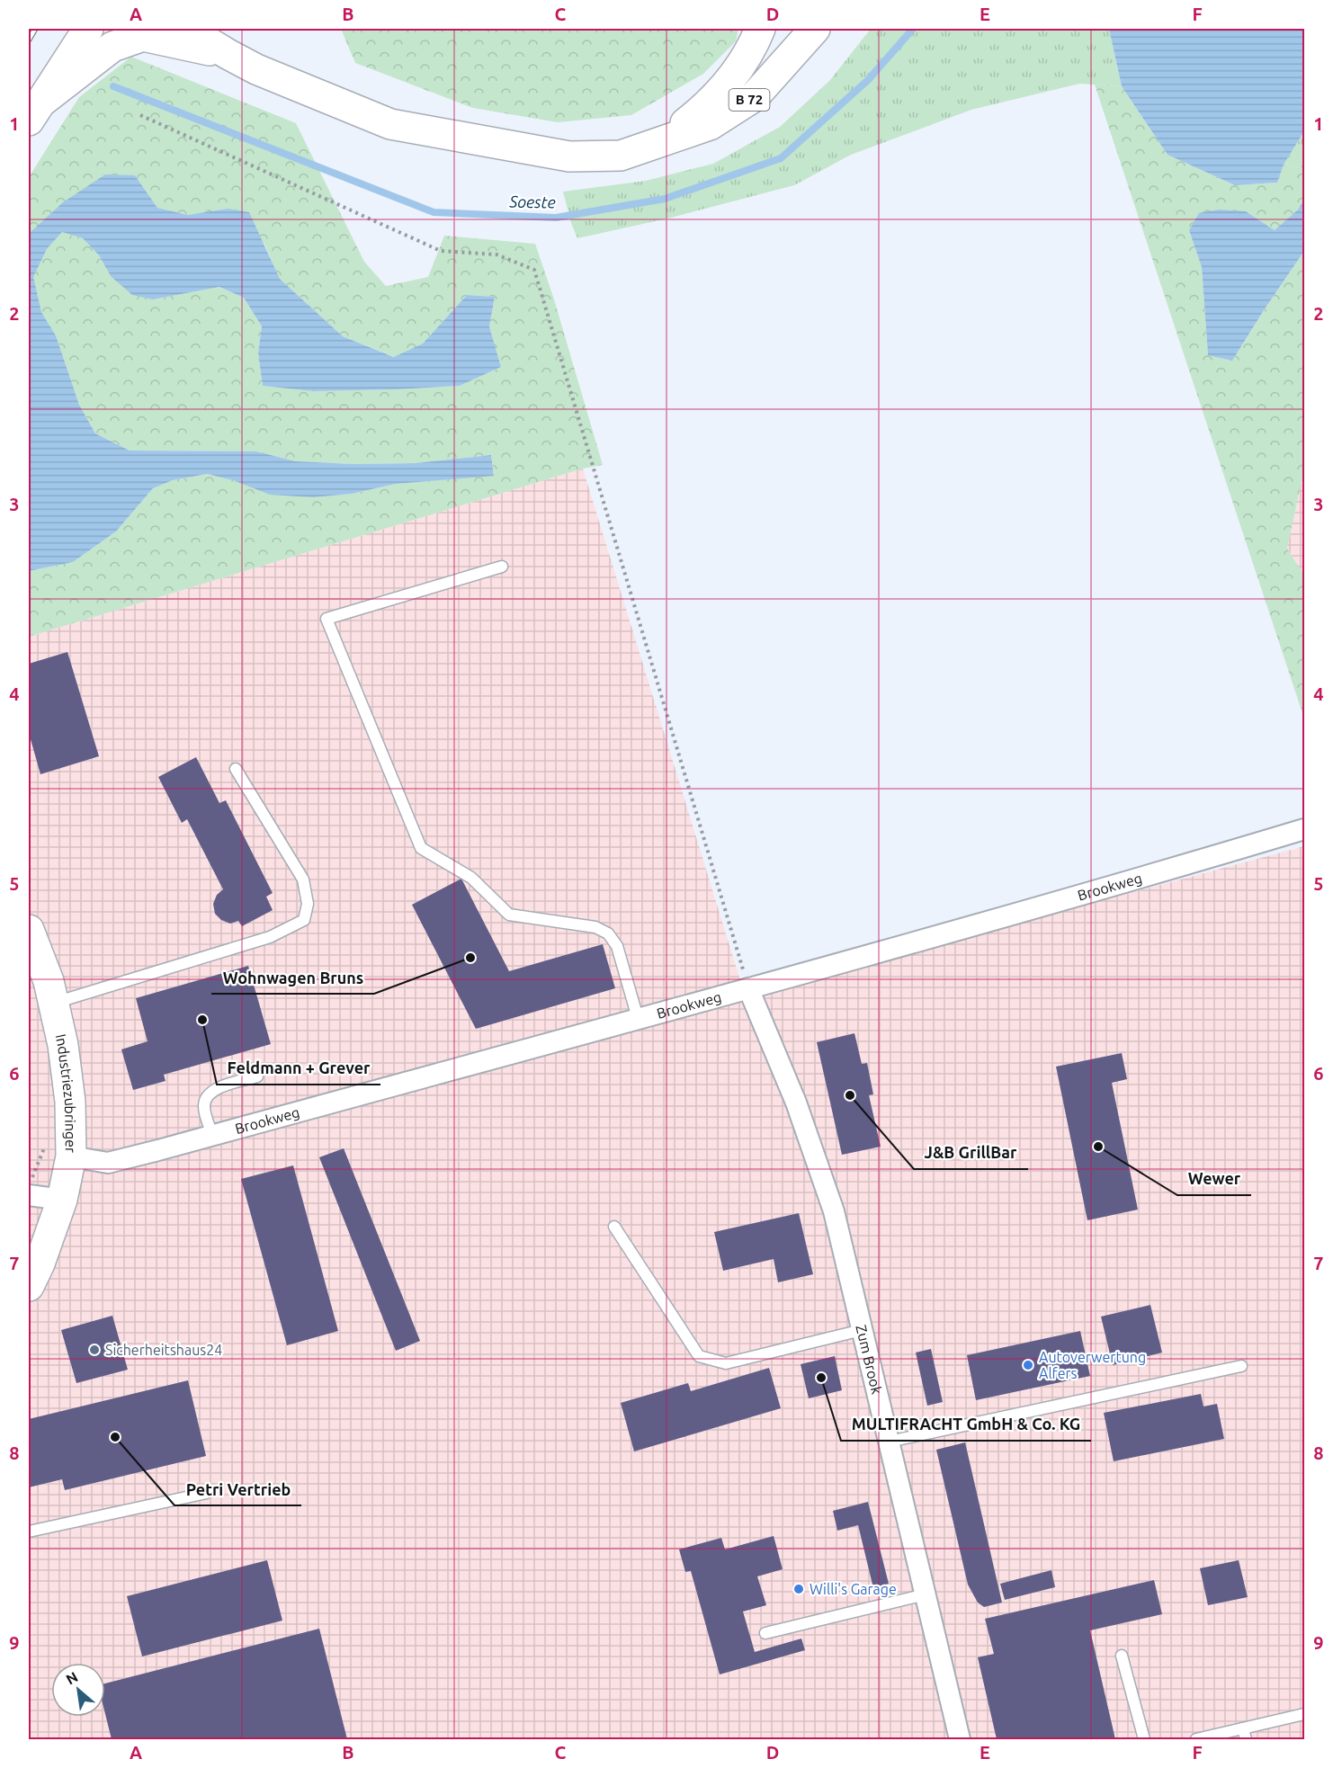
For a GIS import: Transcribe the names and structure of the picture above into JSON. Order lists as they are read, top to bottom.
{
  "streets": {
    "main road": ["B 72", "Industriezubringer"],
    "street": ["Brookweg", "Zum Brook"]
  },
  "crossings": [
    ["Brookweg", "Industriezubringer"],
    ["Brookweg", "Zum Brook"]
  ],
  "water": ["Soeste"],
  "places": [
    "Wohnwagen Bruns",
    "Feldmann + Grever",
    "J&B GrillBar",
    "Wewer",
    "Sicherheitshaus24",
    "Autoverwertung Alfers",
    "MULTIFRACHT GmbH & Co. KG",
    "Petri Vertrieb",
    "Willi's Garage"
  ],
  "north": "top left",
  "grid": {
    "columns": [
      "A",
      "B",
      "C",
      "D",
      "E",
      "F"
    ],
    "rows": [
      "1",
      "2",
      "3",
      "4",
      "5",
      "6",
      "7",
      "8",
      "9"
    ]
  }
}
